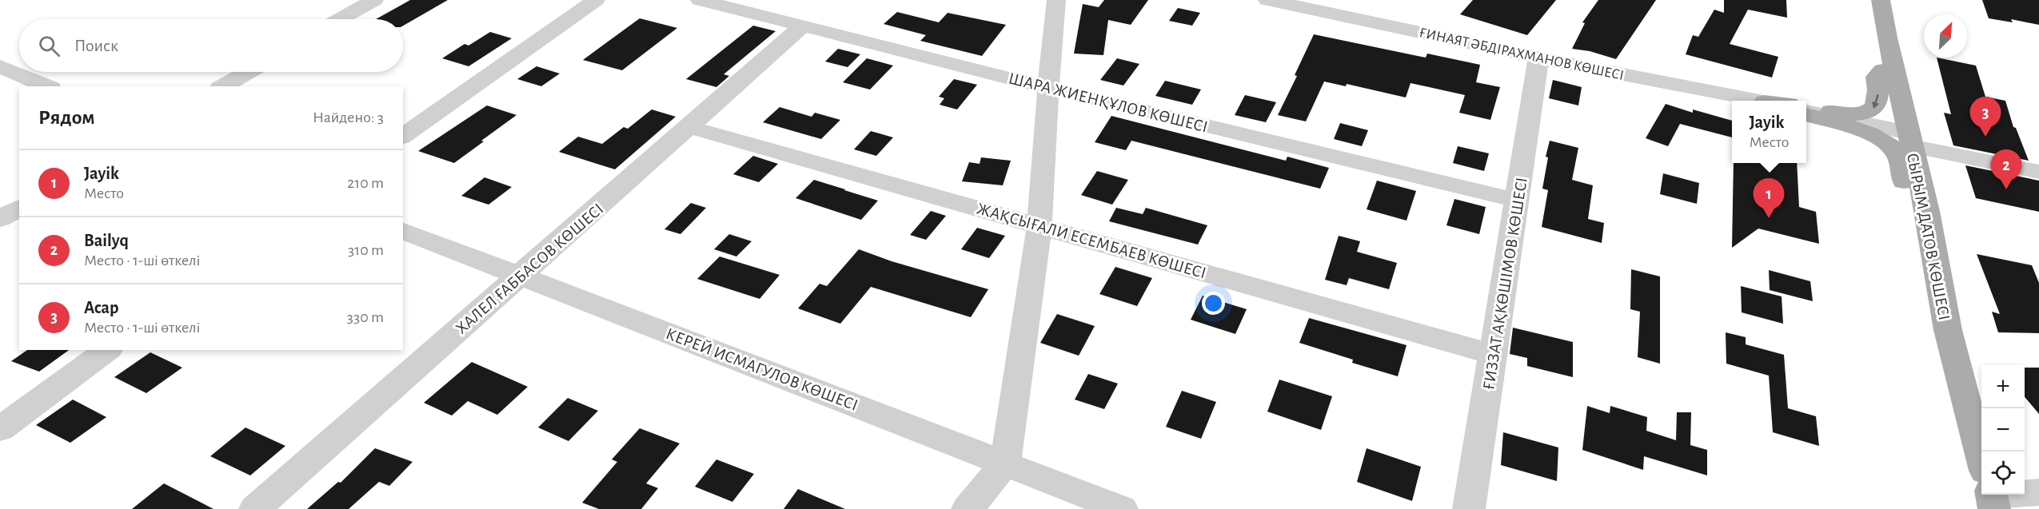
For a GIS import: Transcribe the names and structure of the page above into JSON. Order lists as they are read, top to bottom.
{
  "streets": {
    "main road": ["СЫРЫМ ДАТОВ КӨШЕСІ"],
    "street": [
      "ҒИНАЯТ ӘБДІРАХМАНОВ КӨШЕСІ",
      "ШАРА ЖИЕНҚҰЛОВ КӨШЕСІ",
      "ЖАҚСЫҒАЛИ ЕСЕМБАЕВ КӨШЕСI",
      "ХАЛЕЛ ҒАББАСОВ КӨШЕСІ",
      "ҒИЗЗАТ АҚКӨШІМОВ КӨШЕСI",
      "КЕРЕЙ ИСМАГУЛОВ КӨШЕСІ"
    ]
  },
  "crossings": [
    ["ҒИНАЯТ ӘБДІРАХМАНОВ КӨШЕСІ", "ҒИЗЗАТ АҚКӨШІМОВ КӨШЕСI"],
    ["ШАРА ЖИЕНҚҰЛОВ КӨШЕСІ", "ХАЛЕЛ ҒАББАСОВ КӨШЕСІ"],
    ["ШАРА ЖИЕНҚҰЛОВ КӨШЕСІ", "ҒИЗЗАТ АҚКӨШІМОВ КӨШЕСI"],
    ["ЖАҚСЫҒАЛИ ЕСЕМБАЕВ КӨШЕСI", "ХАЛЕЛ ҒАББАСОВ КӨШЕСІ"],
    ["ЖАҚСЫҒАЛИ ЕСЕМБАЕВ КӨШЕСI", "ҒИЗЗАТ АҚКӨШІМОВ КӨШЕСI"],
    ["ХАЛЕЛ ҒАББАСОВ КӨШЕСІ", "КЕРЕЙ ИСМАГУЛОВ КӨШЕСІ"]
  ],
  "north": "top right",
  "page": {
    "search": "Поиск",
    "heading": ["Рядом", "Найдено: 3"],
    "pins": ["3", "2", "1"],
    "popup": ["Jayik", "Место"],
    "list": [
      {
        "mark": "1",
        "name": "Jayik",
        "note": "Место",
        "value": "210 m"
      },
      {
        "mark": "2",
        "name": "Bailyq",
        "note": "Место · 1-ші өткелі",
        "value": "310 m"
      },
      {
        "mark": "3",
        "name": "Асар",
        "note": "Место · 1-ші өткелі",
        "value": "330 m"
      }
    ],
    "map_buttons": ["+", "−"]
  }
}
